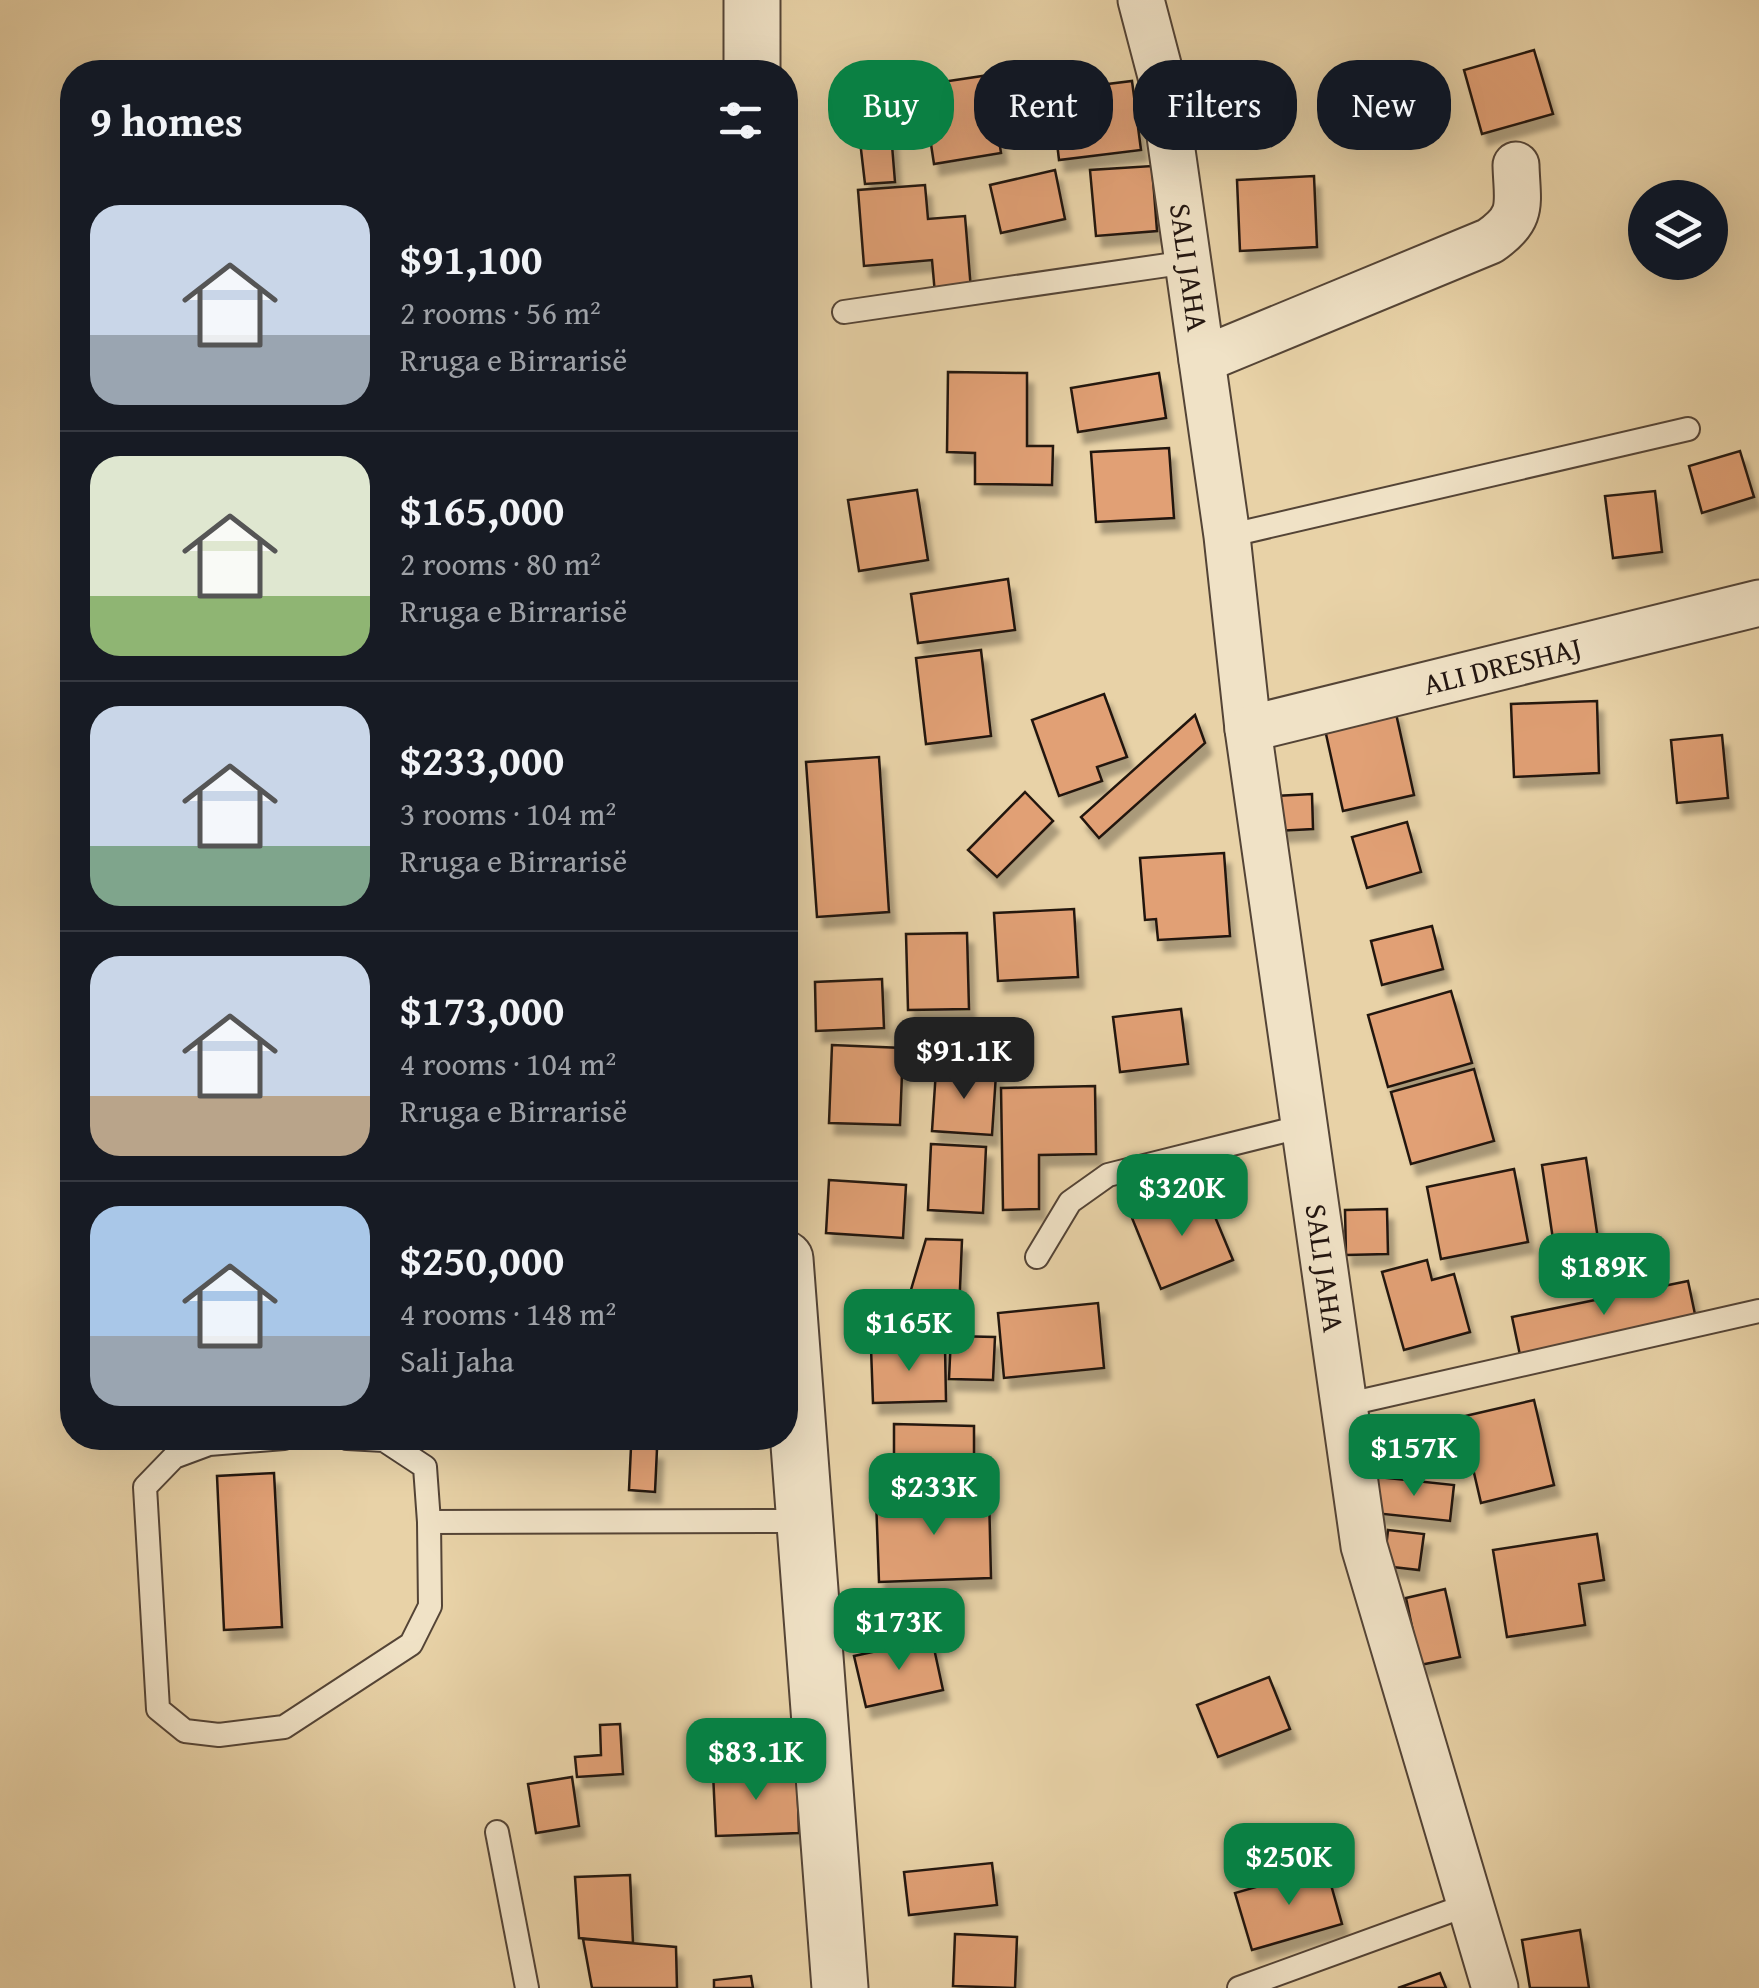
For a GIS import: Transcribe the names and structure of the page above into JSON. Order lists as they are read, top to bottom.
{
  "streets": {
    "street": ["SALI JAHA", "ALI DRESHAJ"]
  },
  "crossings": [
    ["SALI JAHA", "ALI DRESHAJ"]
  ],
  "page": {
    "chip": [
      "Buy",
      "Rent",
      "Filters",
      "New"
    ],
    "heading": "9 homes",
    "list": [
      {
        "name": "$91,100",
        "note": "2 rooms · 56 m² · Rruga e Birrarisë"
      },
      {
        "name": "$165,000",
        "note": "2 rooms · 80 m² · Rruga e Birrarisë"
      },
      {
        "name": "$233,000",
        "note": "3 rooms · 104 m² · Rruga e Birrarisë"
      },
      {
        "name": "$173,000",
        "note": "4 rooms · 104 m² · Rruga e Birrarisë"
      },
      {
        "name": "$250,000",
        "note": "4 rooms · 148 m² · Sali Jaha"
      }
    ],
    "price": [
      "$91.1K",
      "$320K",
      "$189K",
      "$165K",
      "$157K",
      "$233K",
      "$173K",
      "$83.1K",
      "$250K"
    ]
  }
}
